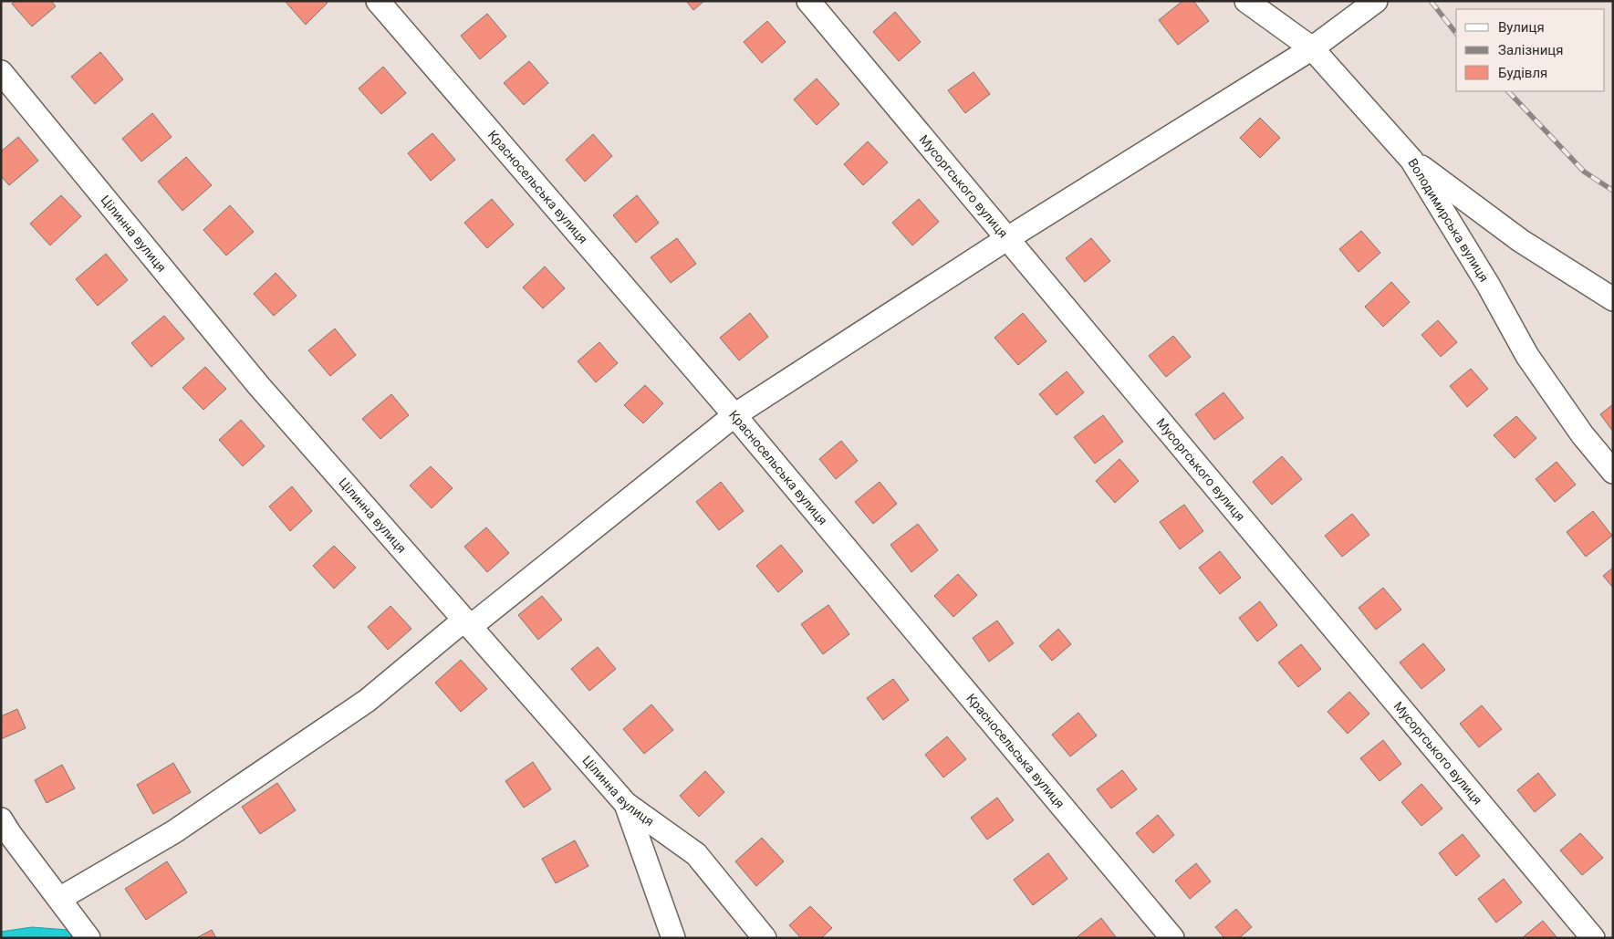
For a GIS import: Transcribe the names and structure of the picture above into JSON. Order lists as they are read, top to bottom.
{
  "streets": {
    "street": [
      "Мусоргського вулиця",
      "Красносельська вулиця",
      "Володимирська вулиця",
      "Цілинна вулиця"
    ]
  },
  "legend": ["Вулиця", "Залізниця", "Будівля"]
}
